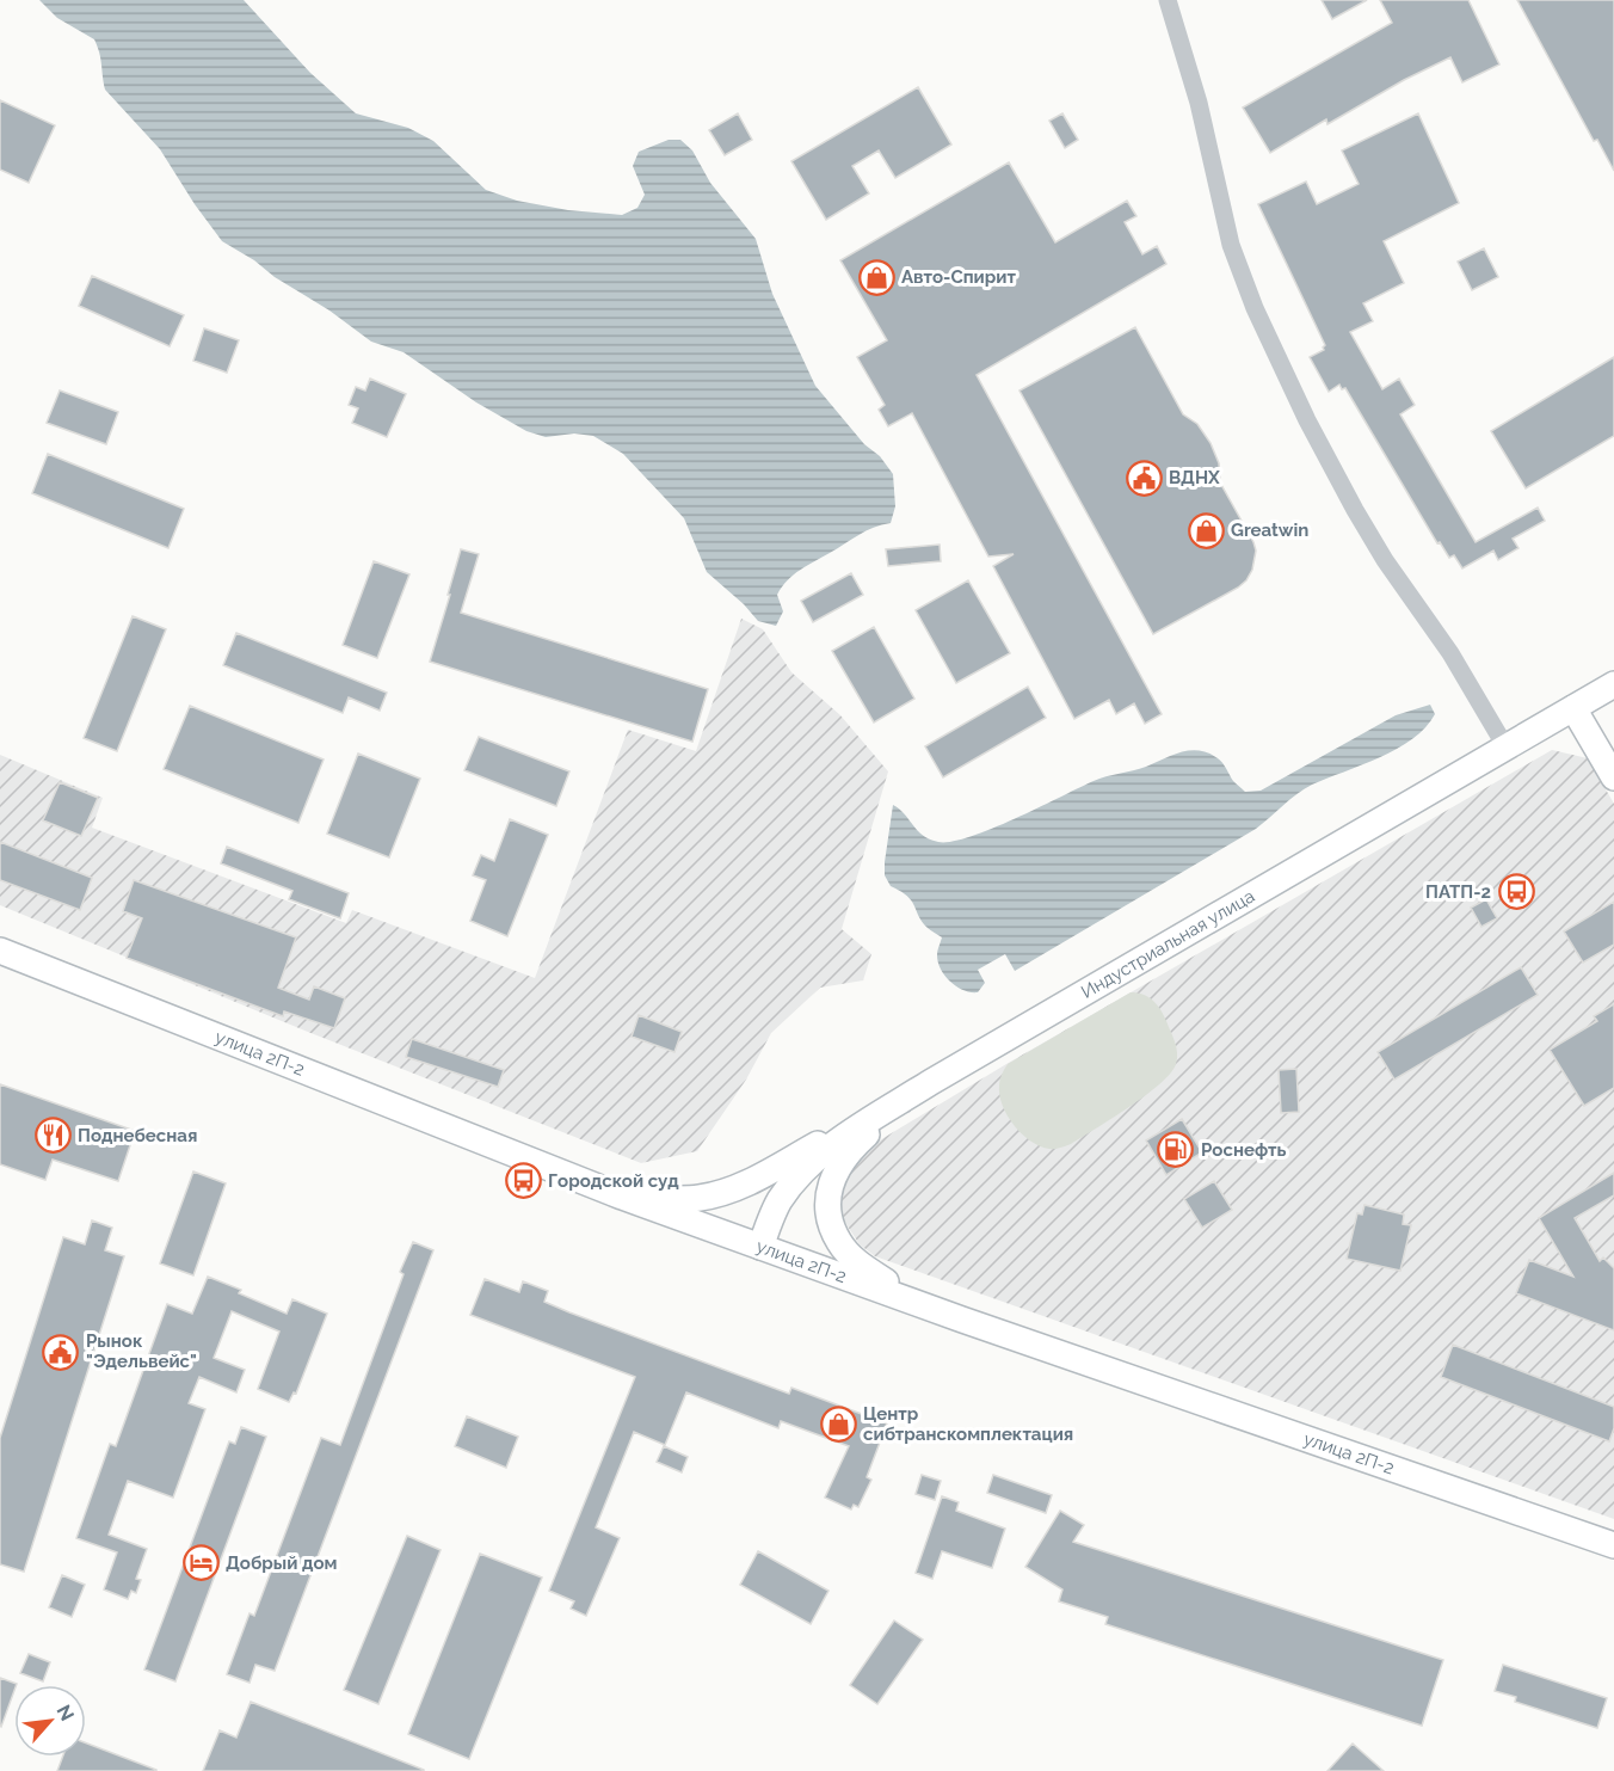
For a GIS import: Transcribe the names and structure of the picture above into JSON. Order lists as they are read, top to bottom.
{
  "streets": {
    "main road": ["Индустриальная улица", "улица 2П-2"]
  },
  "crossings": [
    ["Индустриальная улица", "улица 2П-2"]
  ],
  "places": {
    "shop": ["Авто-Спирит", "Greatwin", "Центр сибтранскомплектация"],
    "public building": ["ВДНХ", "Рынок \"Эдельвейс\""],
    "bus stop": ["ПАТП-2", "Городской суд"],
    "restaurant": ["Поднебесная"],
    "fuel station": ["Роснефть"],
    "hotel": ["Добрый дом"]
  },
  "north": "top right"
}
